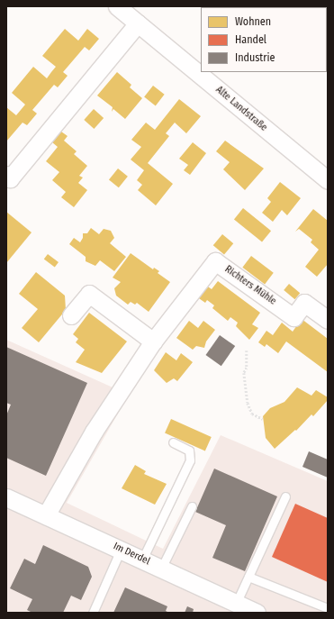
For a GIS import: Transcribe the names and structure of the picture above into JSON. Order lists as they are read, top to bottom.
{
  "streets": {
    "street": ["Alte Landstraße", "Richters Mühle", "Im Derdel"]
  },
  "crossings": [
    ["Richters Mühle", "Im Derdel"]
  ],
  "legend": ["Wohnen", "Handel", "Industrie"]
}
